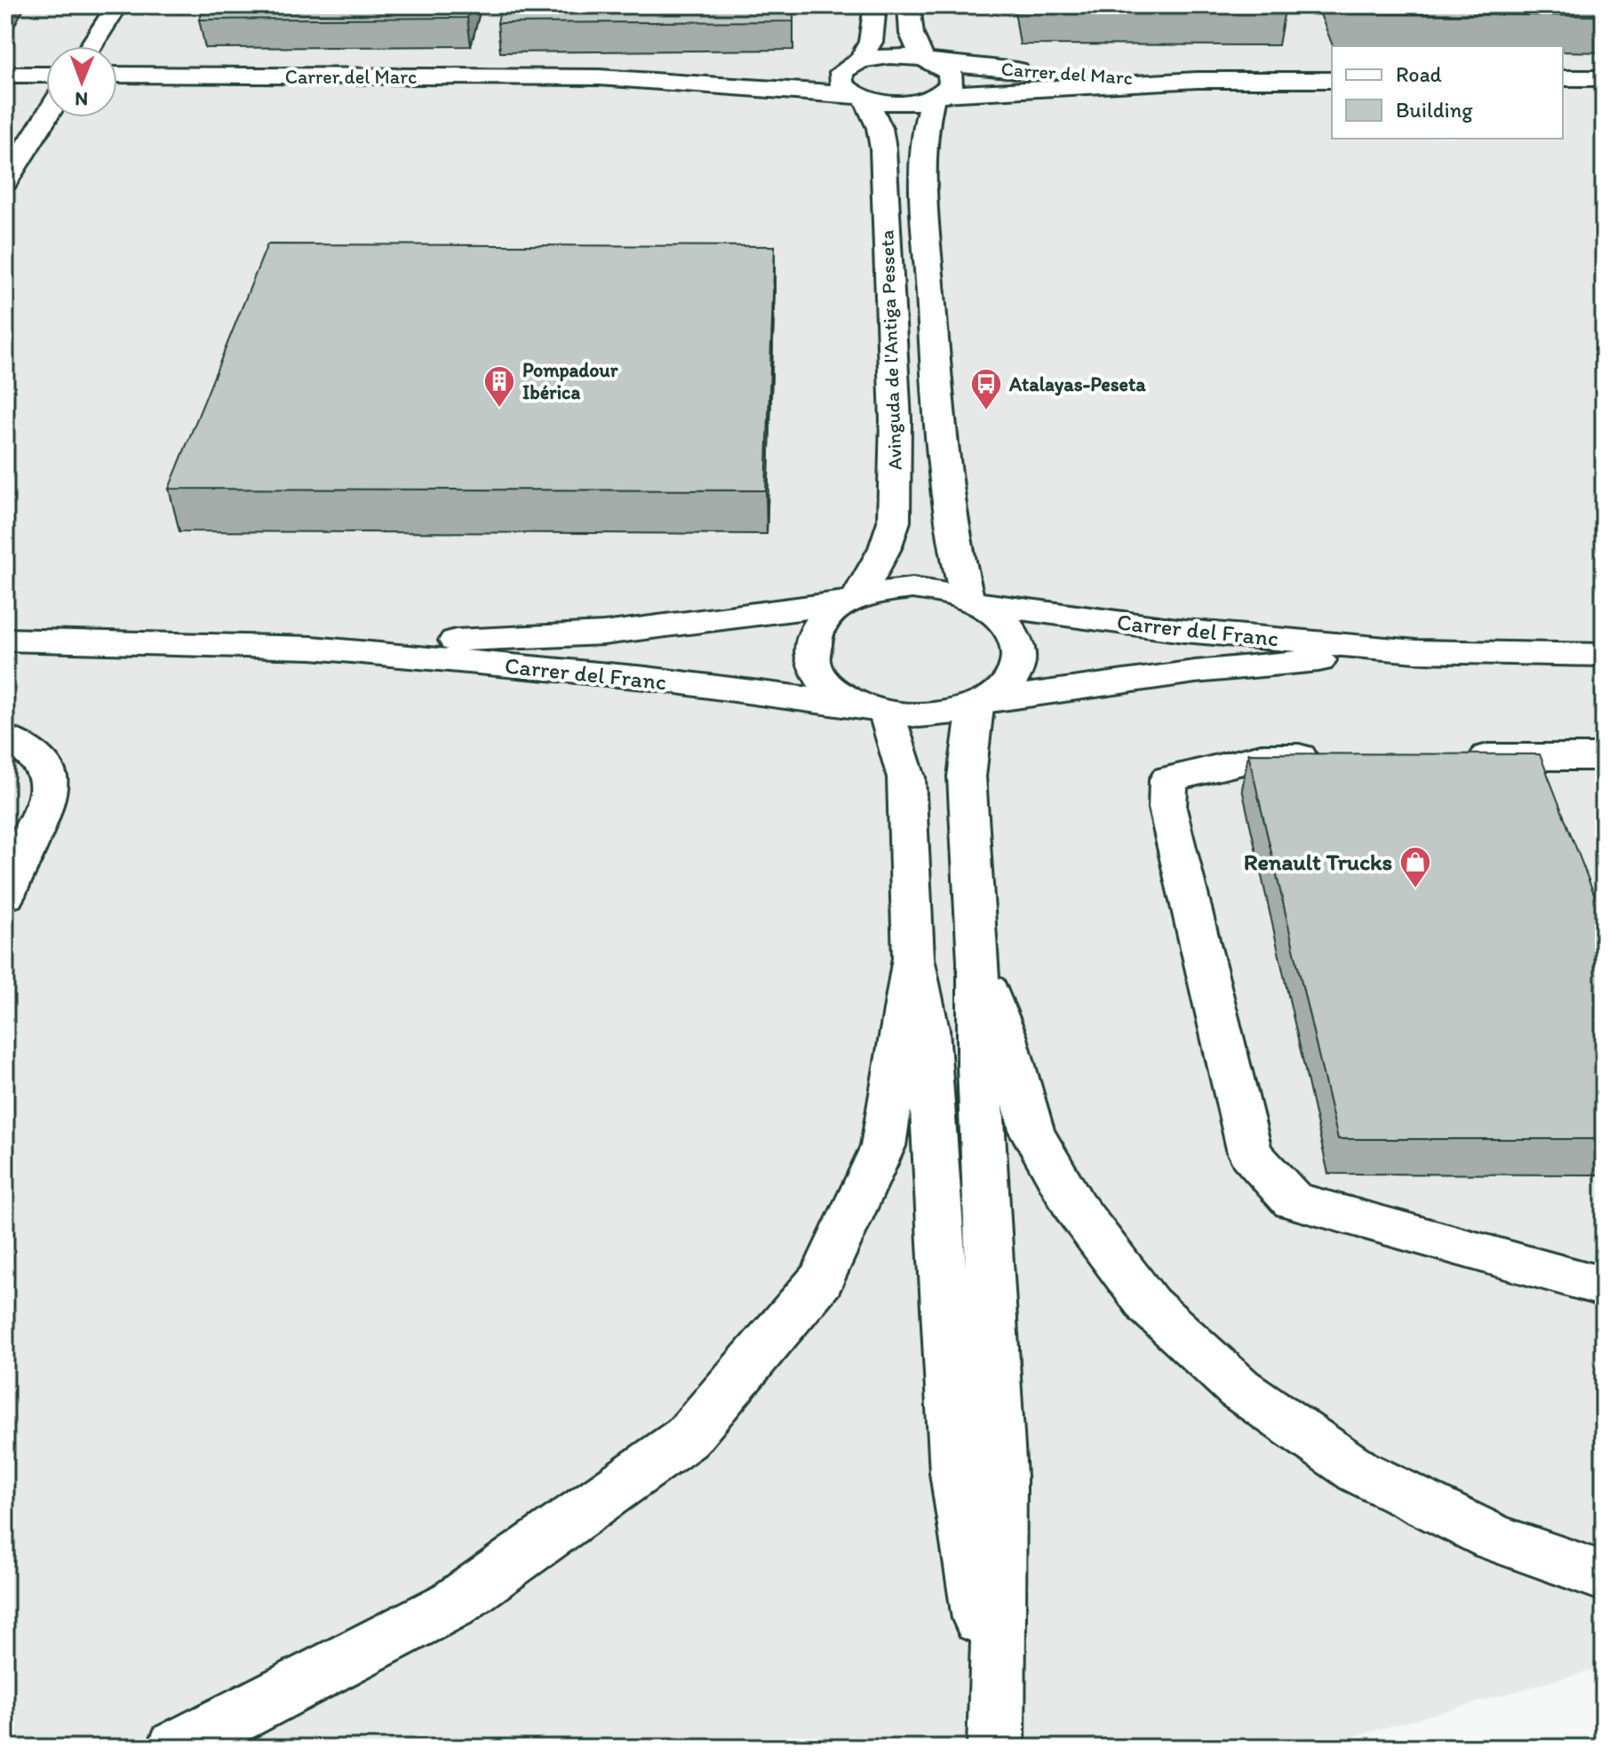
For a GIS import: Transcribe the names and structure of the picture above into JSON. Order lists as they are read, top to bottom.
{
  "streets": {
    "main road": ["Carrer del Marc", "Avinguda de l'Antiga Pesseta", "Carrer del Franc"]
  },
  "crossings": [
    ["Carrer del Marc", "Avinguda de l'Antiga Pesseta"],
    ["Avinguda de l'Antiga Pesseta", "Carrer del Franc"]
  ],
  "places": {
    "building": ["Pompadour Ibérica"],
    "bus stop": ["Atalayas-Peseta"],
    "shop": ["Renault Trucks"]
  },
  "legend": ["Road", "Building"],
  "north": "bottom"
}
